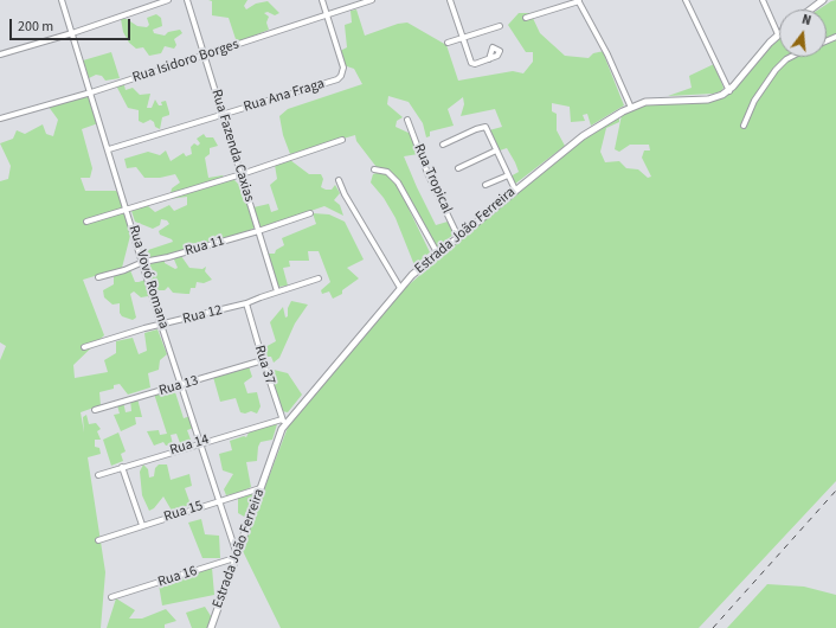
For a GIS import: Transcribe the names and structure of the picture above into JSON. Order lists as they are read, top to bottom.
{
  "streets": {
    "street": [
      "Rua Isidoro Borges",
      "Rua Ana Fraga",
      "Rua Fazenda Caxias",
      "Rua Tropical",
      "Estrada João Ferreira",
      "Rua 11",
      "Rua Vovó Romana",
      "Rua 12",
      "Rua 37",
      "Rua 13",
      "Rua 14",
      "Rua 15",
      "Rua 16"
    ]
  },
  "crossings": [
    ["Rua Isidoro Borges", "Rua Ana Fraga"],
    ["Rua Isidoro Borges", "Rua Fazenda Caxias"],
    ["Rua Isidoro Borges", "Rua Vovó Romana"],
    ["Rua Ana Fraga", "Rua Fazenda Caxias"],
    ["Rua Ana Fraga", "Rua Vovó Romana"],
    ["Rua Fazenda Caxias", "Rua 11"],
    ["Rua Fazenda Caxias", "Rua 12"],
    ["Rua Tropical", "Estrada João Ferreira"],
    ["Estrada João Ferreira", "Rua Vovó Romana"],
    ["Estrada João Ferreira", "Rua 37"],
    ["Estrada João Ferreira", "Rua 14"],
    ["Estrada João Ferreira", "Rua 15"],
    ["Estrada João Ferreira", "Rua 16"],
    ["Rua 11", "Rua Vovó Romana"],
    ["Rua Vovó Romana", "Rua 12"],
    ["Rua Vovó Romana", "Rua 13"],
    ["Rua Vovó Romana", "Rua 14"],
    ["Rua Vovó Romana", "Rua 15"],
    ["Rua Vovó Romana", "Rua 16"],
    ["Rua 12", "Rua 37"],
    ["Rua 37", "Rua 13"],
    ["Rua 37", "Rua 14"]
  ],
  "scale_bar": "200 m",
  "north": "top"
}
